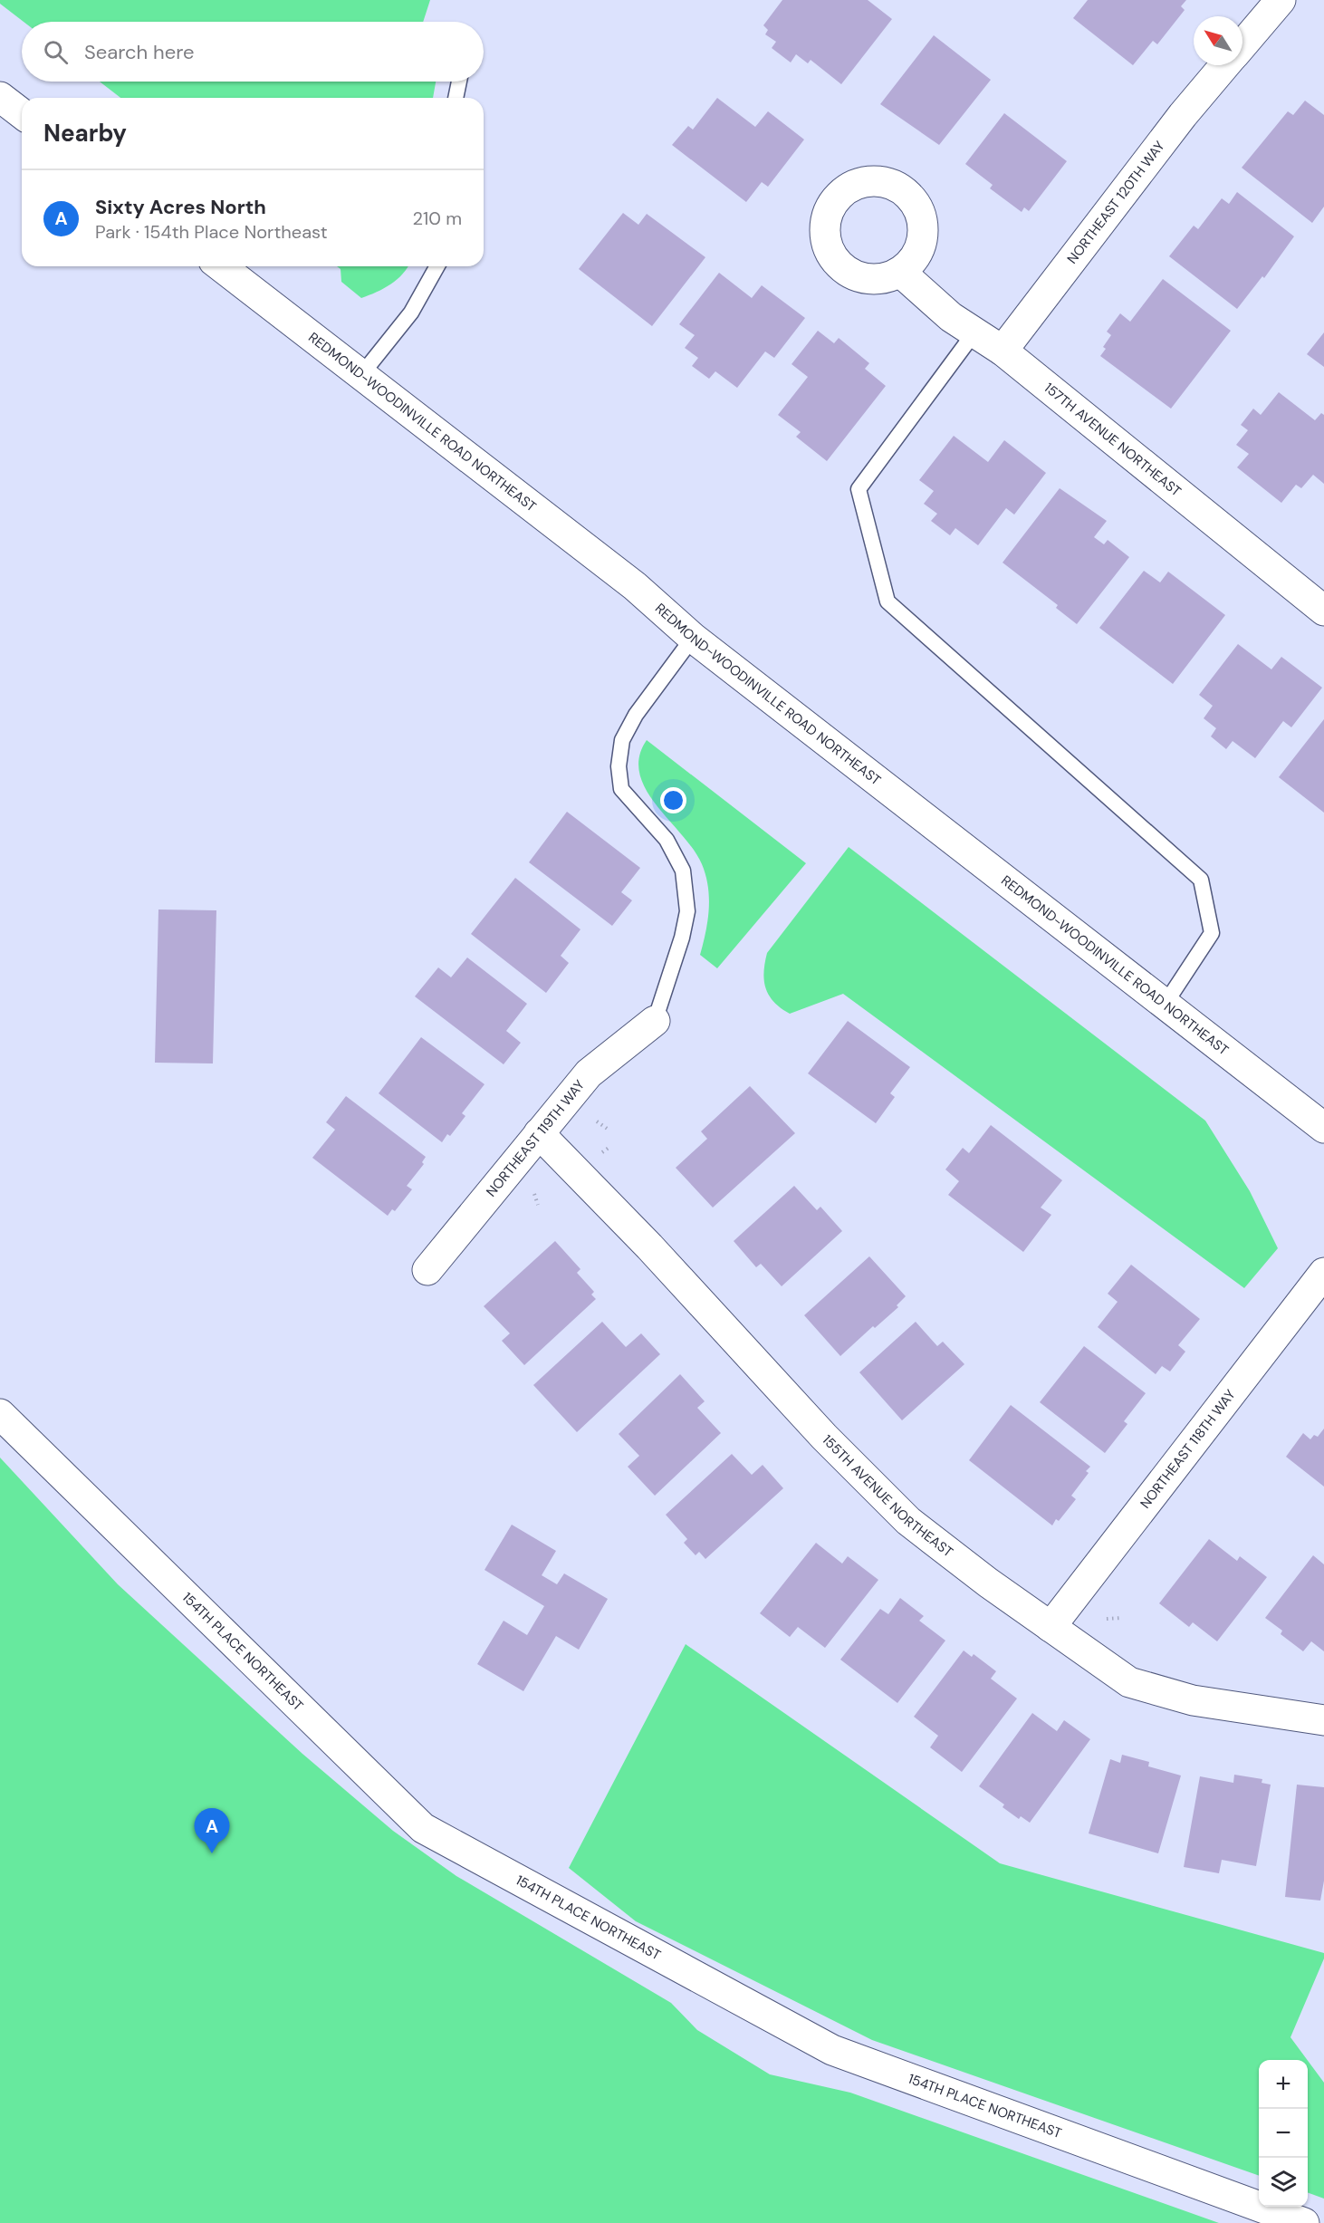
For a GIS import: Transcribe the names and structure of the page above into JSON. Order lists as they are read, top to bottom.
{
  "streets": {
    "street": [
      "NORTHEAST 120TH WAY",
      "REDMOND-WOODINVILLE ROAD NORTHEAST",
      "157TH AVENUE NORTHEAST",
      "NORTHEAST 119TH WAY",
      "NORTHEAST 118TH WAY",
      "155TH AVENUE NORTHEAST",
      "154TH PLACE NORTHEAST"
    ]
  },
  "crossings": [
    ["NORTHEAST 120TH WAY", "157TH AVENUE NORTHEAST"],
    ["NORTHEAST 119TH WAY", "155TH AVENUE NORTHEAST"],
    ["NORTHEAST 118TH WAY", "155TH AVENUE NORTHEAST"]
  ],
  "north": "top left",
  "page": {
    "search": "Search here",
    "heading": "Nearby",
    "list": [
      {
        "mark": "A",
        "name": "Sixty Acres North",
        "note": "Park · 154th Place Northeast",
        "value": "210 m"
      }
    ],
    "pins": "A",
    "map_buttons": ["+", "−"]
  }
}
